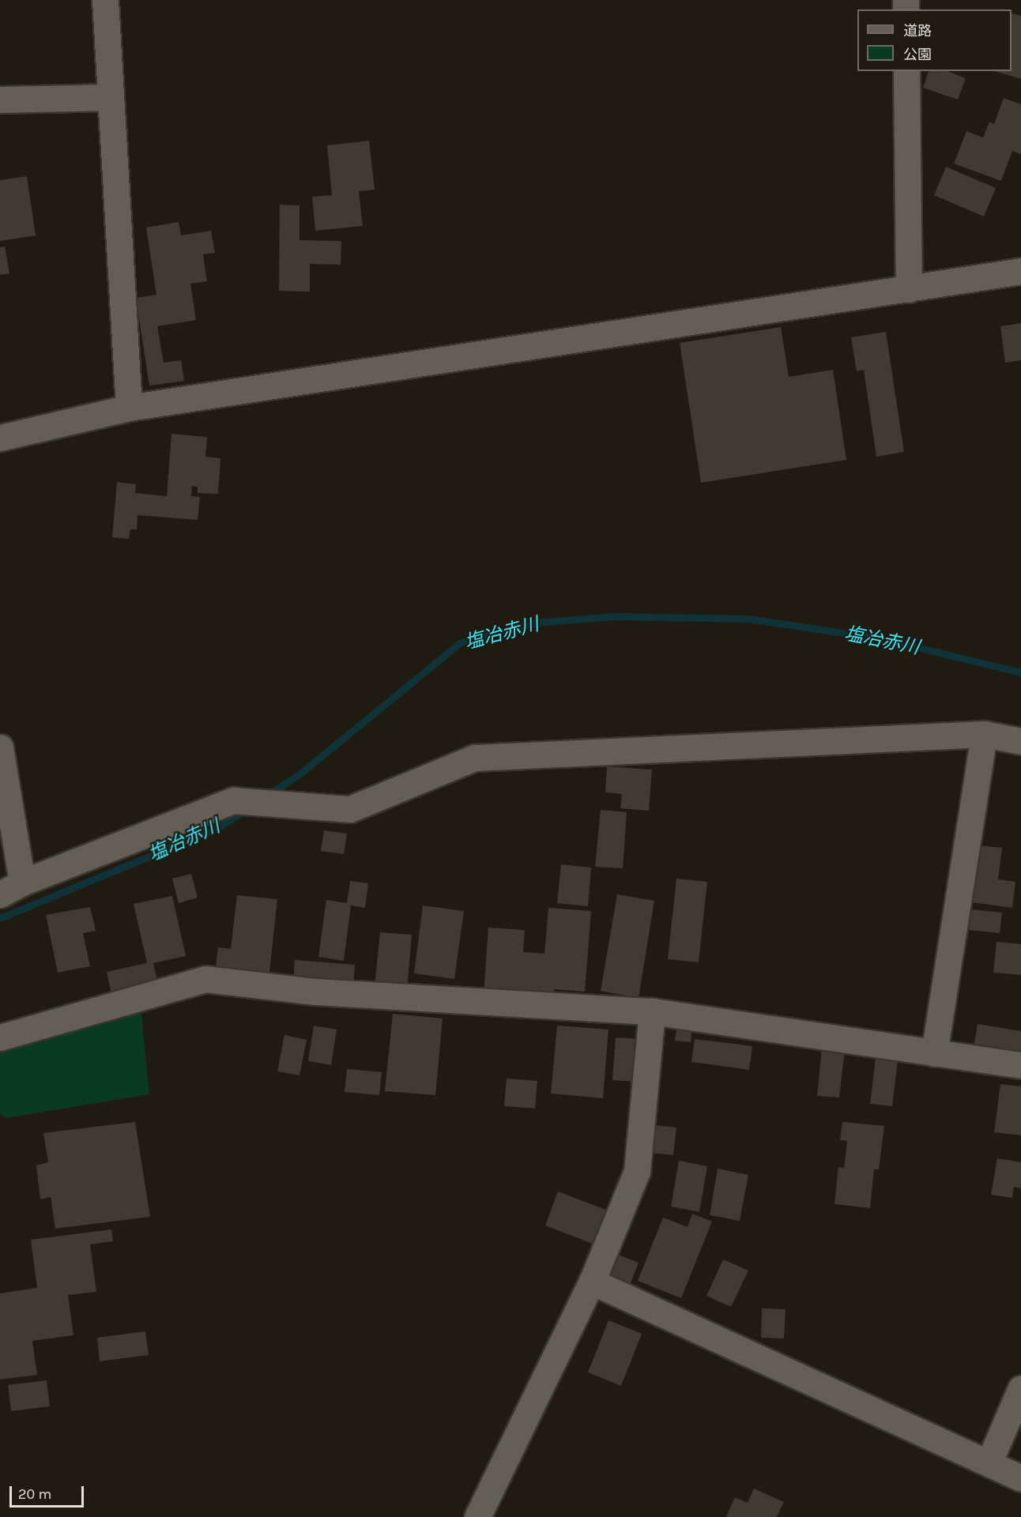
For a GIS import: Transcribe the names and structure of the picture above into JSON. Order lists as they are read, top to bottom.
{
  "water": ["塩冶赤川"],
  "legend": ["道路", "公園"],
  "scale_bar": "20 m"
}
